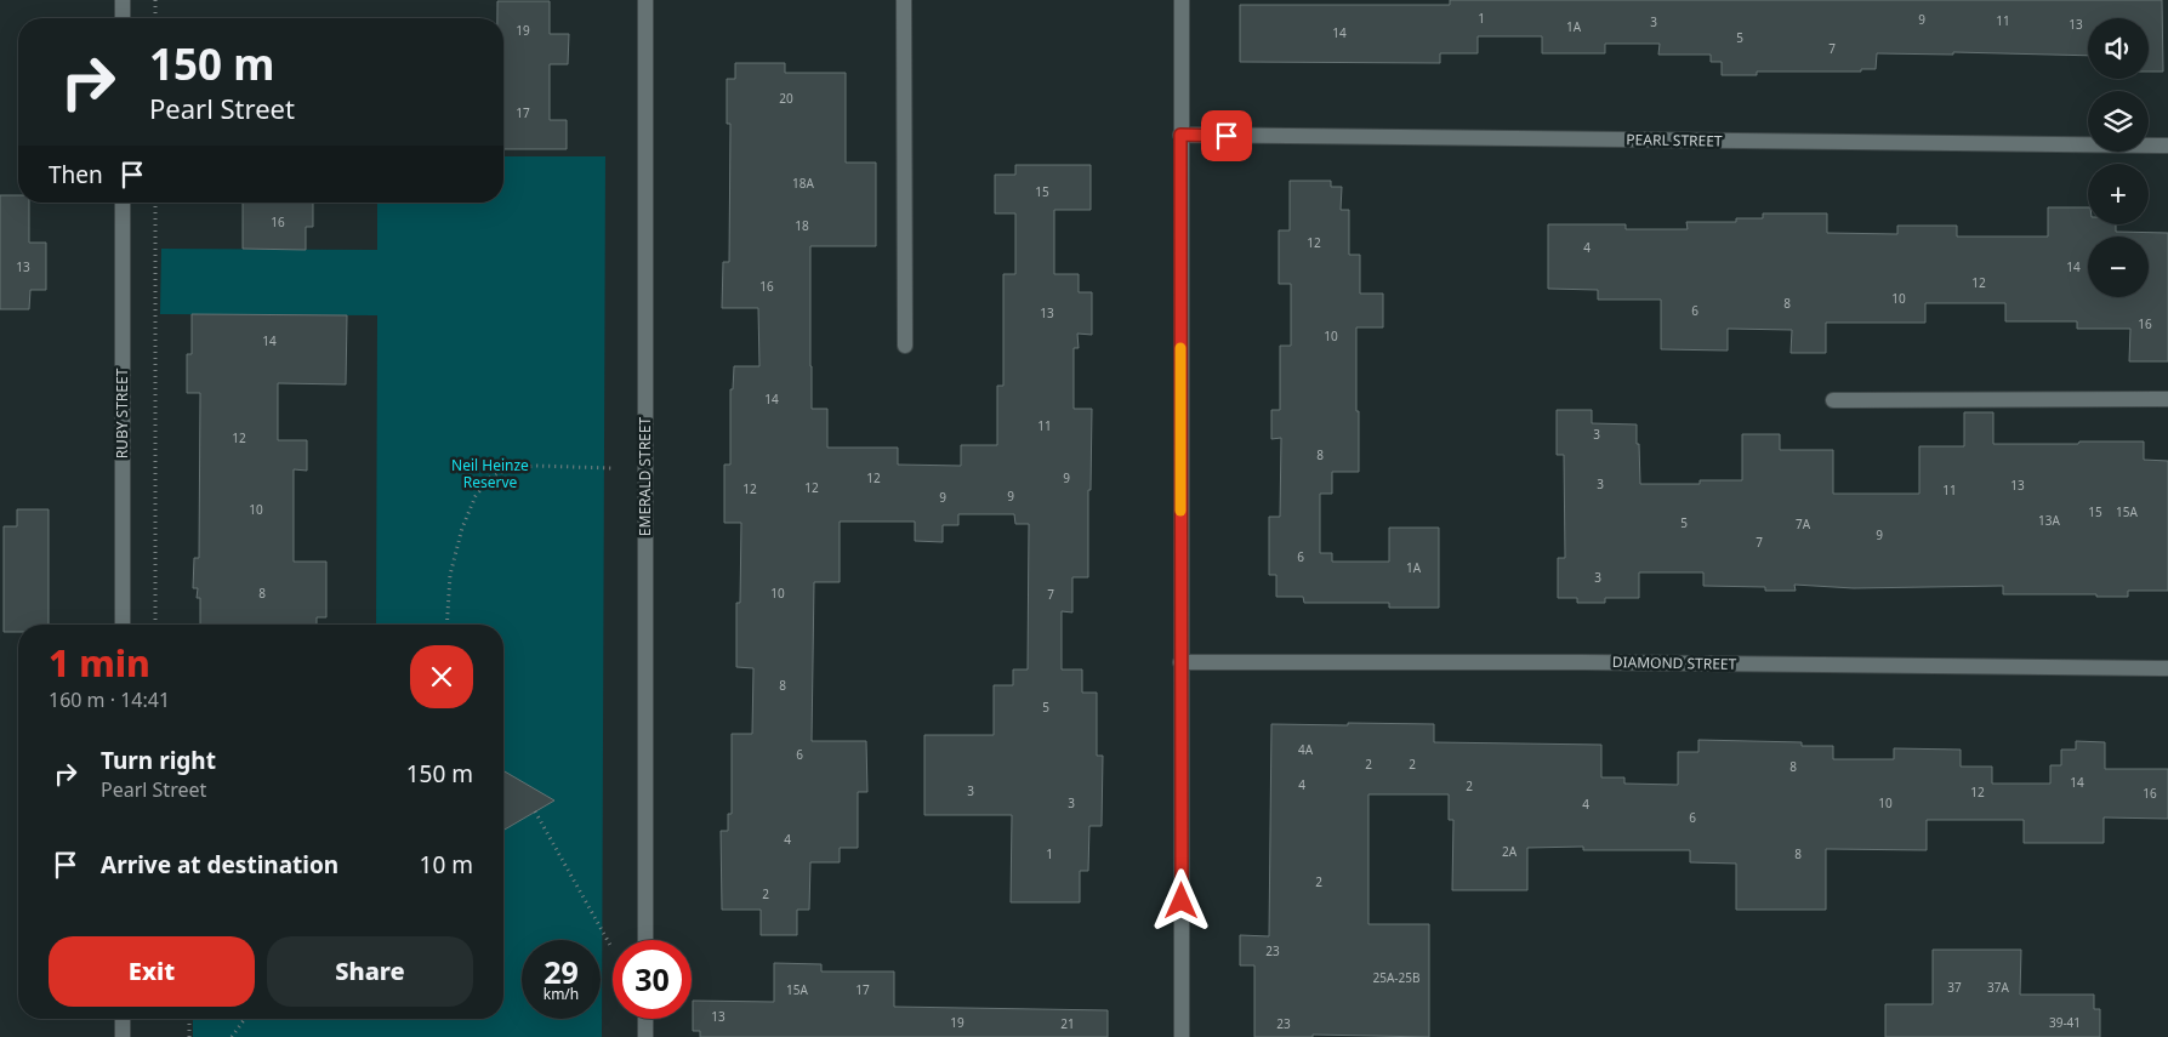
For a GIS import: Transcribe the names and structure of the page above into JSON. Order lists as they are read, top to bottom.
{
  "streets": {
    "street": [
      "PEARL STREET",
      "RUBY STREET",
      "EMERALD STREET",
      "DIAMOND STREET"
    ]
  },
  "parks": ["Neil Heinze Reserve"],
  "house_numbers": [
    "1",
    "9",
    "11",
    "3",
    "13",
    "1A",
    "19",
    "14",
    "5",
    "7",
    "20",
    "17",
    "18A",
    "15",
    "16",
    "18",
    "12",
    "4",
    "13",
    "14",
    "12",
    "16",
    "10",
    "8",
    "6",
    "13",
    "16",
    "10",
    "14",
    "14",
    "11",
    "3",
    "12",
    "8",
    "12",
    "9",
    "3",
    "13",
    "12",
    "12",
    "11",
    "9",
    "9",
    "10",
    "15",
    "15A",
    "13A",
    "5",
    "7A",
    "9",
    "7",
    "6",
    "1A",
    "3",
    "8",
    "10",
    "7",
    "8",
    "5",
    "4A",
    "6",
    "2",
    "2",
    "8",
    "14",
    "4",
    "2",
    "3",
    "12",
    "16",
    "3",
    "10",
    "4",
    "6",
    "4",
    "2A",
    "1",
    "8",
    "2",
    "2",
    "23",
    "25A-25B",
    "37",
    "37A",
    "15A",
    "17",
    "13",
    "19",
    "39-41",
    "21",
    "23"
  ],
  "page": {
    "map_buttons": ["+", "−"],
    "turn": ["150 m", "Pearl Street"],
    "then": "Then",
    "heading": ["1 min", "160 m · 14:41"],
    "list": [
      {
        "name": "Turn right",
        "note": "Pearl Street",
        "value": "150 m"
      },
      {
        "name": "Arrive at destination",
        "value": "10 m"
      }
    ],
    "buttons": ["Exit", "Share"],
    "speed": "29 km/h",
    "limit": "30"
  }
}
